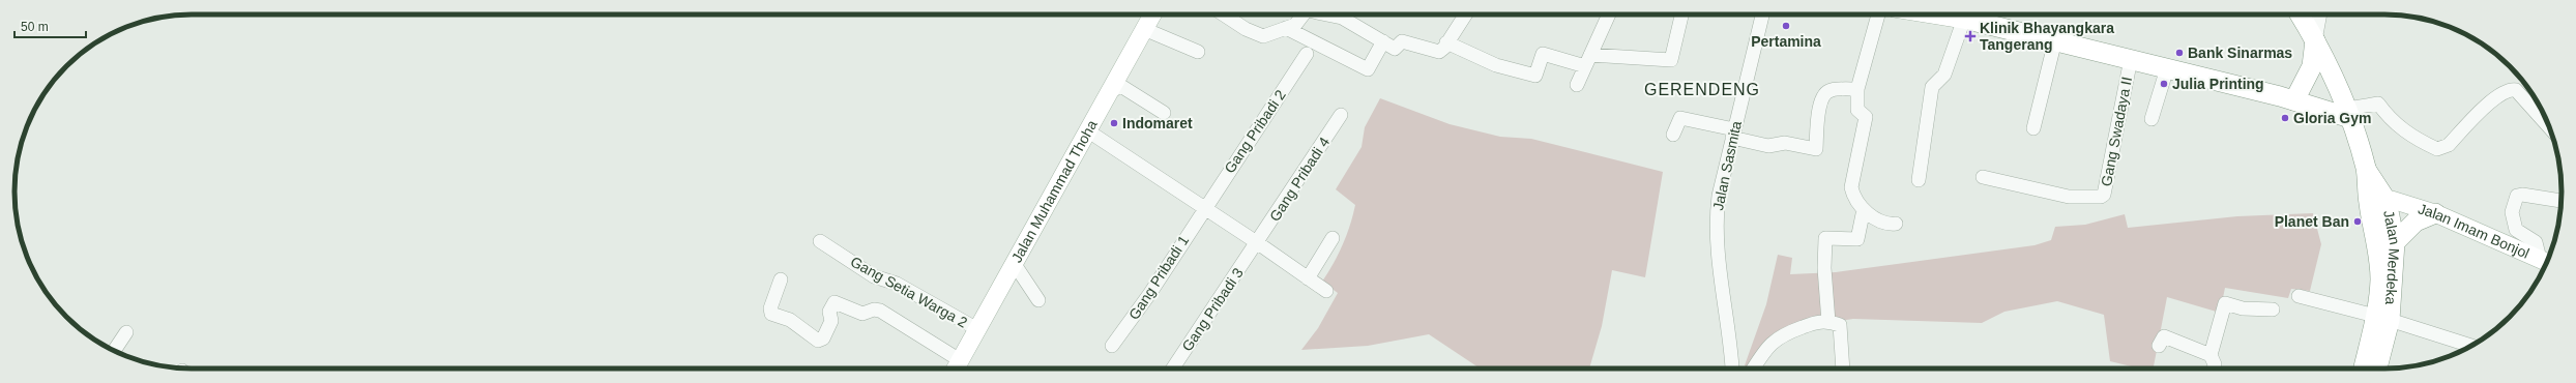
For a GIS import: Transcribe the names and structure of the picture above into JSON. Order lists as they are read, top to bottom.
{
  "streets": {
    "highway": ["Jalan Merdeka"],
    "main road": ["Jalan Muhammad Thoha", "Jalan Imam Bonjol"],
    "street": [
      "Gang Pribadi 2",
      "Gang Swadaya II",
      "Jalan Sasmita",
      "Gang Pribadi 4",
      "Gang Pribadi 1",
      "Gang Setia Warga 2",
      "Gang Pribadi 3"
    ]
  },
  "crossings": [
    ["Gang Pribadi 2", "Gang Pribadi 1"],
    ["Gang Pribadi 4", "Gang Pribadi 3"],
    ["Jalan Muhammad Thoha", "Gang Setia Warga 2"],
    ["Jalan Imam Bonjol", "Jalan Merdeka"]
  ],
  "districts": ["GERENDENG"],
  "places": {
    "other": [
      "Pertamina",
      "Bank Sinarmas",
      "Julia Printing",
      "Gloria Gym",
      "Indomaret",
      "Planet Ban"
    ],
    "health": ["Klinik Bhayangkara Tangerang"]
  },
  "scale_bar": "50 m"
}
